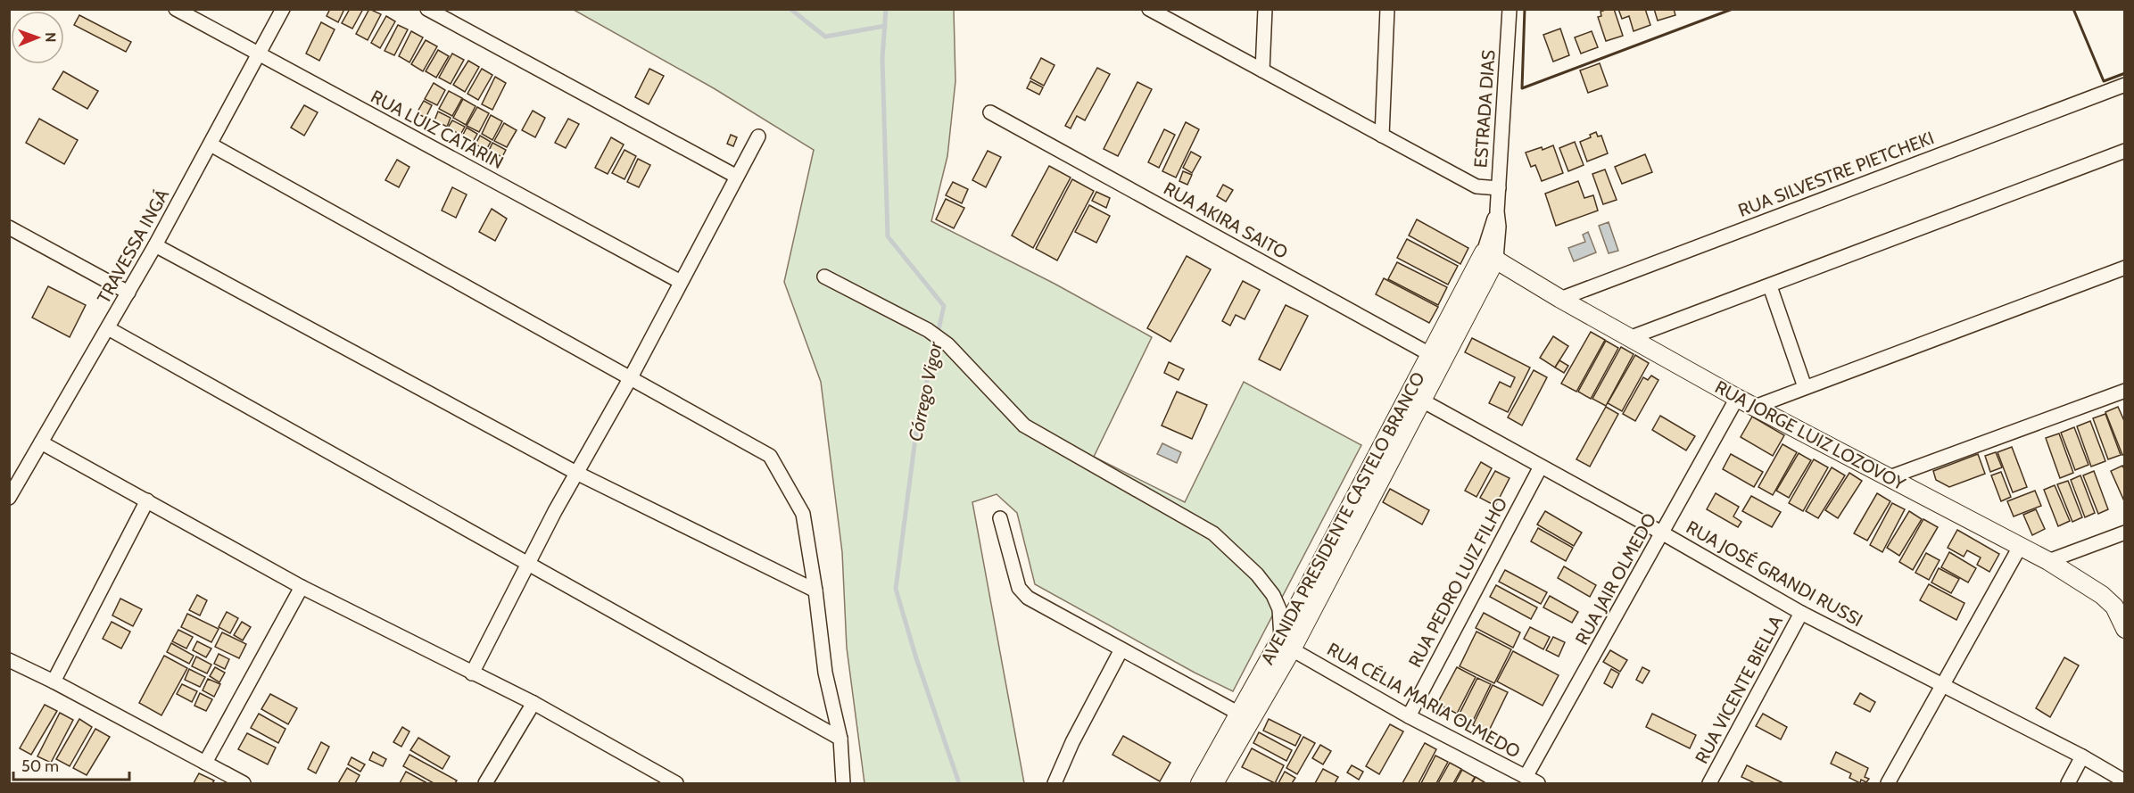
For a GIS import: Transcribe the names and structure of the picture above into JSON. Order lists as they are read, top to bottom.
{
  "streets": {
    "street": [
      "ESTRADA DIAS",
      "RUA LUIZ CATARIN",
      "RUA SILVESTRE PIETCHEKI",
      "RUA AKIRA SAITO",
      "TRAVESSA INGÁ",
      "RUA JORGE LUIZ LOZOVOY",
      "AVENIDA PRESIDENTE CASTELO BRANCO",
      "RUA JOSÉ GRANDI RUSSI",
      "RUA JAIR OLMEDO",
      "RUA PEDRO LUIZ FILHO",
      "RUA VICENTE BIELLA",
      "RUA CÉLIA MARIA OLMEDO"
    ]
  },
  "crossings": [
    ["ESTRADA DIAS", "RUA JORGE LUIZ LOZOVOY"],
    ["ESTRADA DIAS", "AVENIDA PRESIDENTE CASTELO BRANCO"],
    ["RUA LUIZ CATARIN", "TRAVESSA INGÁ"],
    ["RUA SILVESTRE PIETCHEKI", "RUA JORGE LUIZ LOZOVOY"],
    ["RUA AKIRA SAITO", "AVENIDA PRESIDENTE CASTELO BRANCO"],
    ["RUA JORGE LUIZ LOZOVOY", "AVENIDA PRESIDENTE CASTELO BRANCO"],
    ["RUA JORGE LUIZ LOZOVOY", "RUA JAIR OLMEDO"],
    ["AVENIDA PRESIDENTE CASTELO BRANCO", "RUA JOSÉ GRANDI RUSSI"],
    ["AVENIDA PRESIDENTE CASTELO BRANCO", "RUA CÉLIA MARIA OLMEDO"],
    ["RUA JOSÉ GRANDI RUSSI", "RUA JAIR OLMEDO"],
    ["RUA JOSÉ GRANDI RUSSI", "RUA PEDRO LUIZ FILHO"],
    ["RUA JOSÉ GRANDI RUSSI", "RUA VICENTE BIELLA"],
    ["RUA JAIR OLMEDO", "RUA CÉLIA MARIA OLMEDO"],
    ["RUA PEDRO LUIZ FILHO", "RUA CÉLIA MARIA OLMEDO"]
  ],
  "water": ["Córrego Vigor"],
  "scale_bar": "50 m",
  "north": "right"
}
